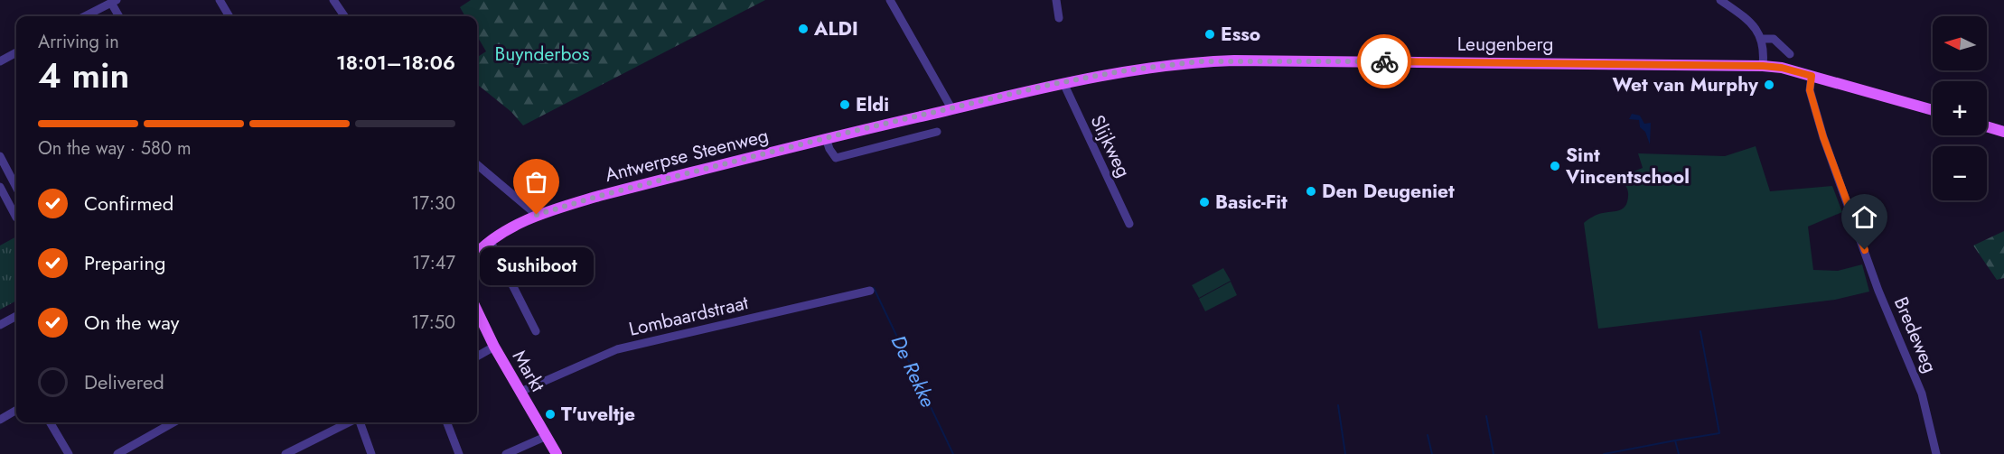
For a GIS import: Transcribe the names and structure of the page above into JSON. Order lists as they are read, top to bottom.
{
  "streets": {
    "main road": ["Leugenberg", "Antwerpse Steenweg", "Markt"],
    "street": ["Slijkweg", "Lombaardstraat", "Bredeweg"]
  },
  "crossings": [
    ["Leugenberg", "Slijkweg"],
    ["Leugenberg", "Antwerpse Steenweg"],
    ["Leugenberg", "Bredeweg"],
    ["Lombaardstraat", "Markt"]
  ],
  "water": ["De Rekke"],
  "parks": ["Buynderbos"],
  "places": [
    "ALDI",
    "Esso",
    "Wet van Murphy",
    "Eldi",
    "Sint Vincentschool",
    "Den Deugeniet",
    "Basic-Fit",
    "Sushiboot",
    "T'uveltje"
  ],
  "north": "left",
  "page": {
    "map_buttons": ["+", "−"],
    "heading": ["4 min", "Arriving in", "18:01–18:06"],
    "bar": "On the way · 580 m",
    "list": [
      ["Confirmed", "17:30"],
      ["Preparing", "17:47"],
      ["On the way", "17:50"],
      "Delivered"
    ],
    "bubble": "Sushiboot"
  }
}
